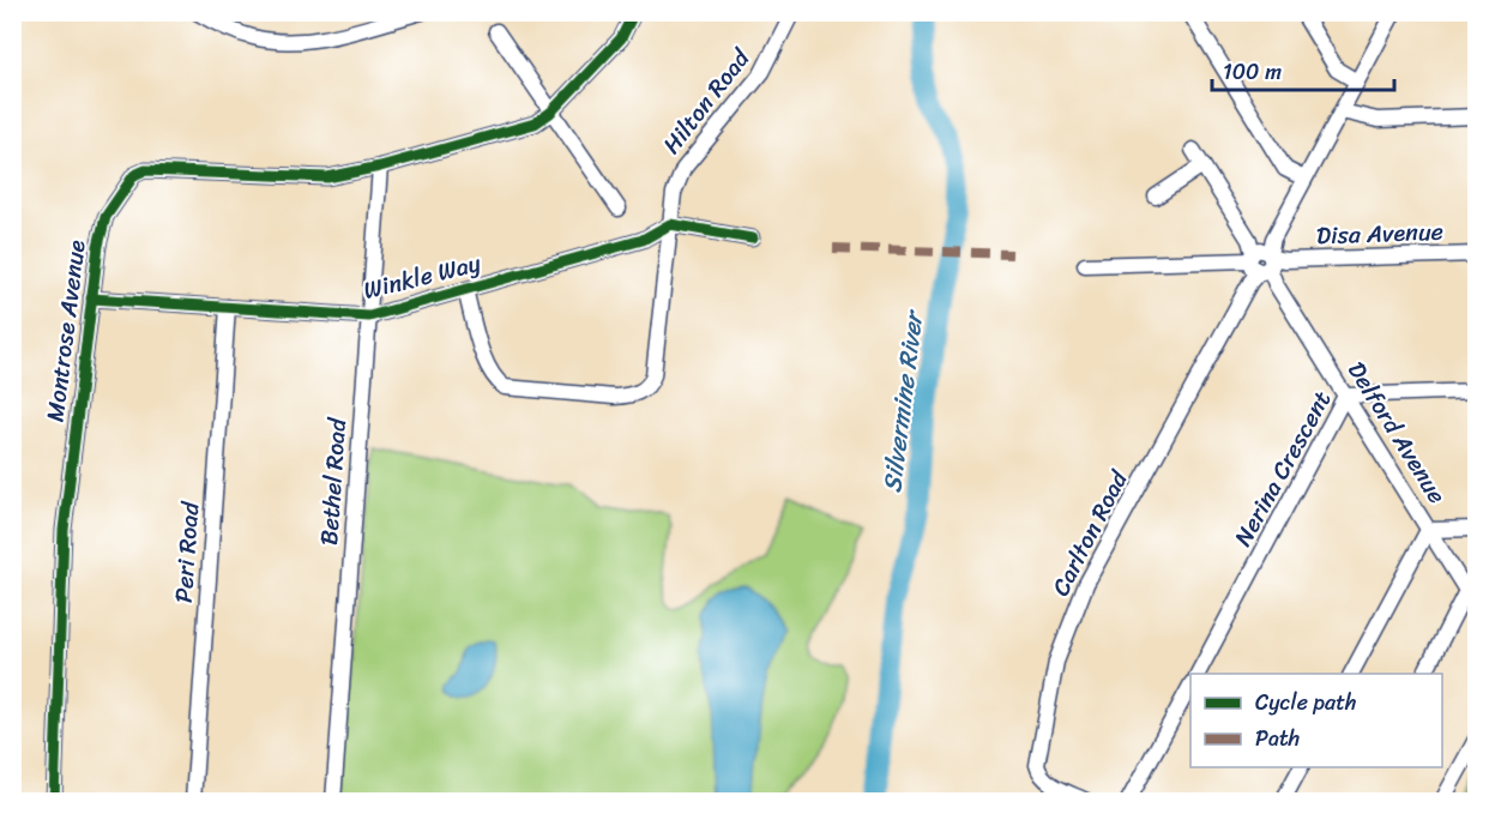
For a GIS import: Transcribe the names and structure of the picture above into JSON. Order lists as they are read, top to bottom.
{
  "streets": {
    "street": [
      "Hilton Road",
      "Disa Avenue",
      "Winkle Way",
      "Montrose Avenue",
      "Delford Avenue",
      "Nerina Crescent",
      "Bethel Road",
      "Carlton Road",
      "Peri Road"
    ]
  },
  "crossings": [
    ["Hilton Road", "Winkle Way"],
    ["Disa Avenue", "Delford Avenue"],
    ["Disa Avenue", "Carlton Road"],
    ["Winkle Way", "Montrose Avenue"],
    ["Winkle Way", "Bethel Road"],
    ["Winkle Way", "Peri Road"],
    ["Montrose Avenue", "Bethel Road"],
    ["Delford Avenue", "Nerina Crescent"],
    ["Delford Avenue", "Carlton Road"]
  ],
  "water": ["Silvermine River"],
  "legend": ["Cycle path", "Path"],
  "scale_bar": "100 m"
}
